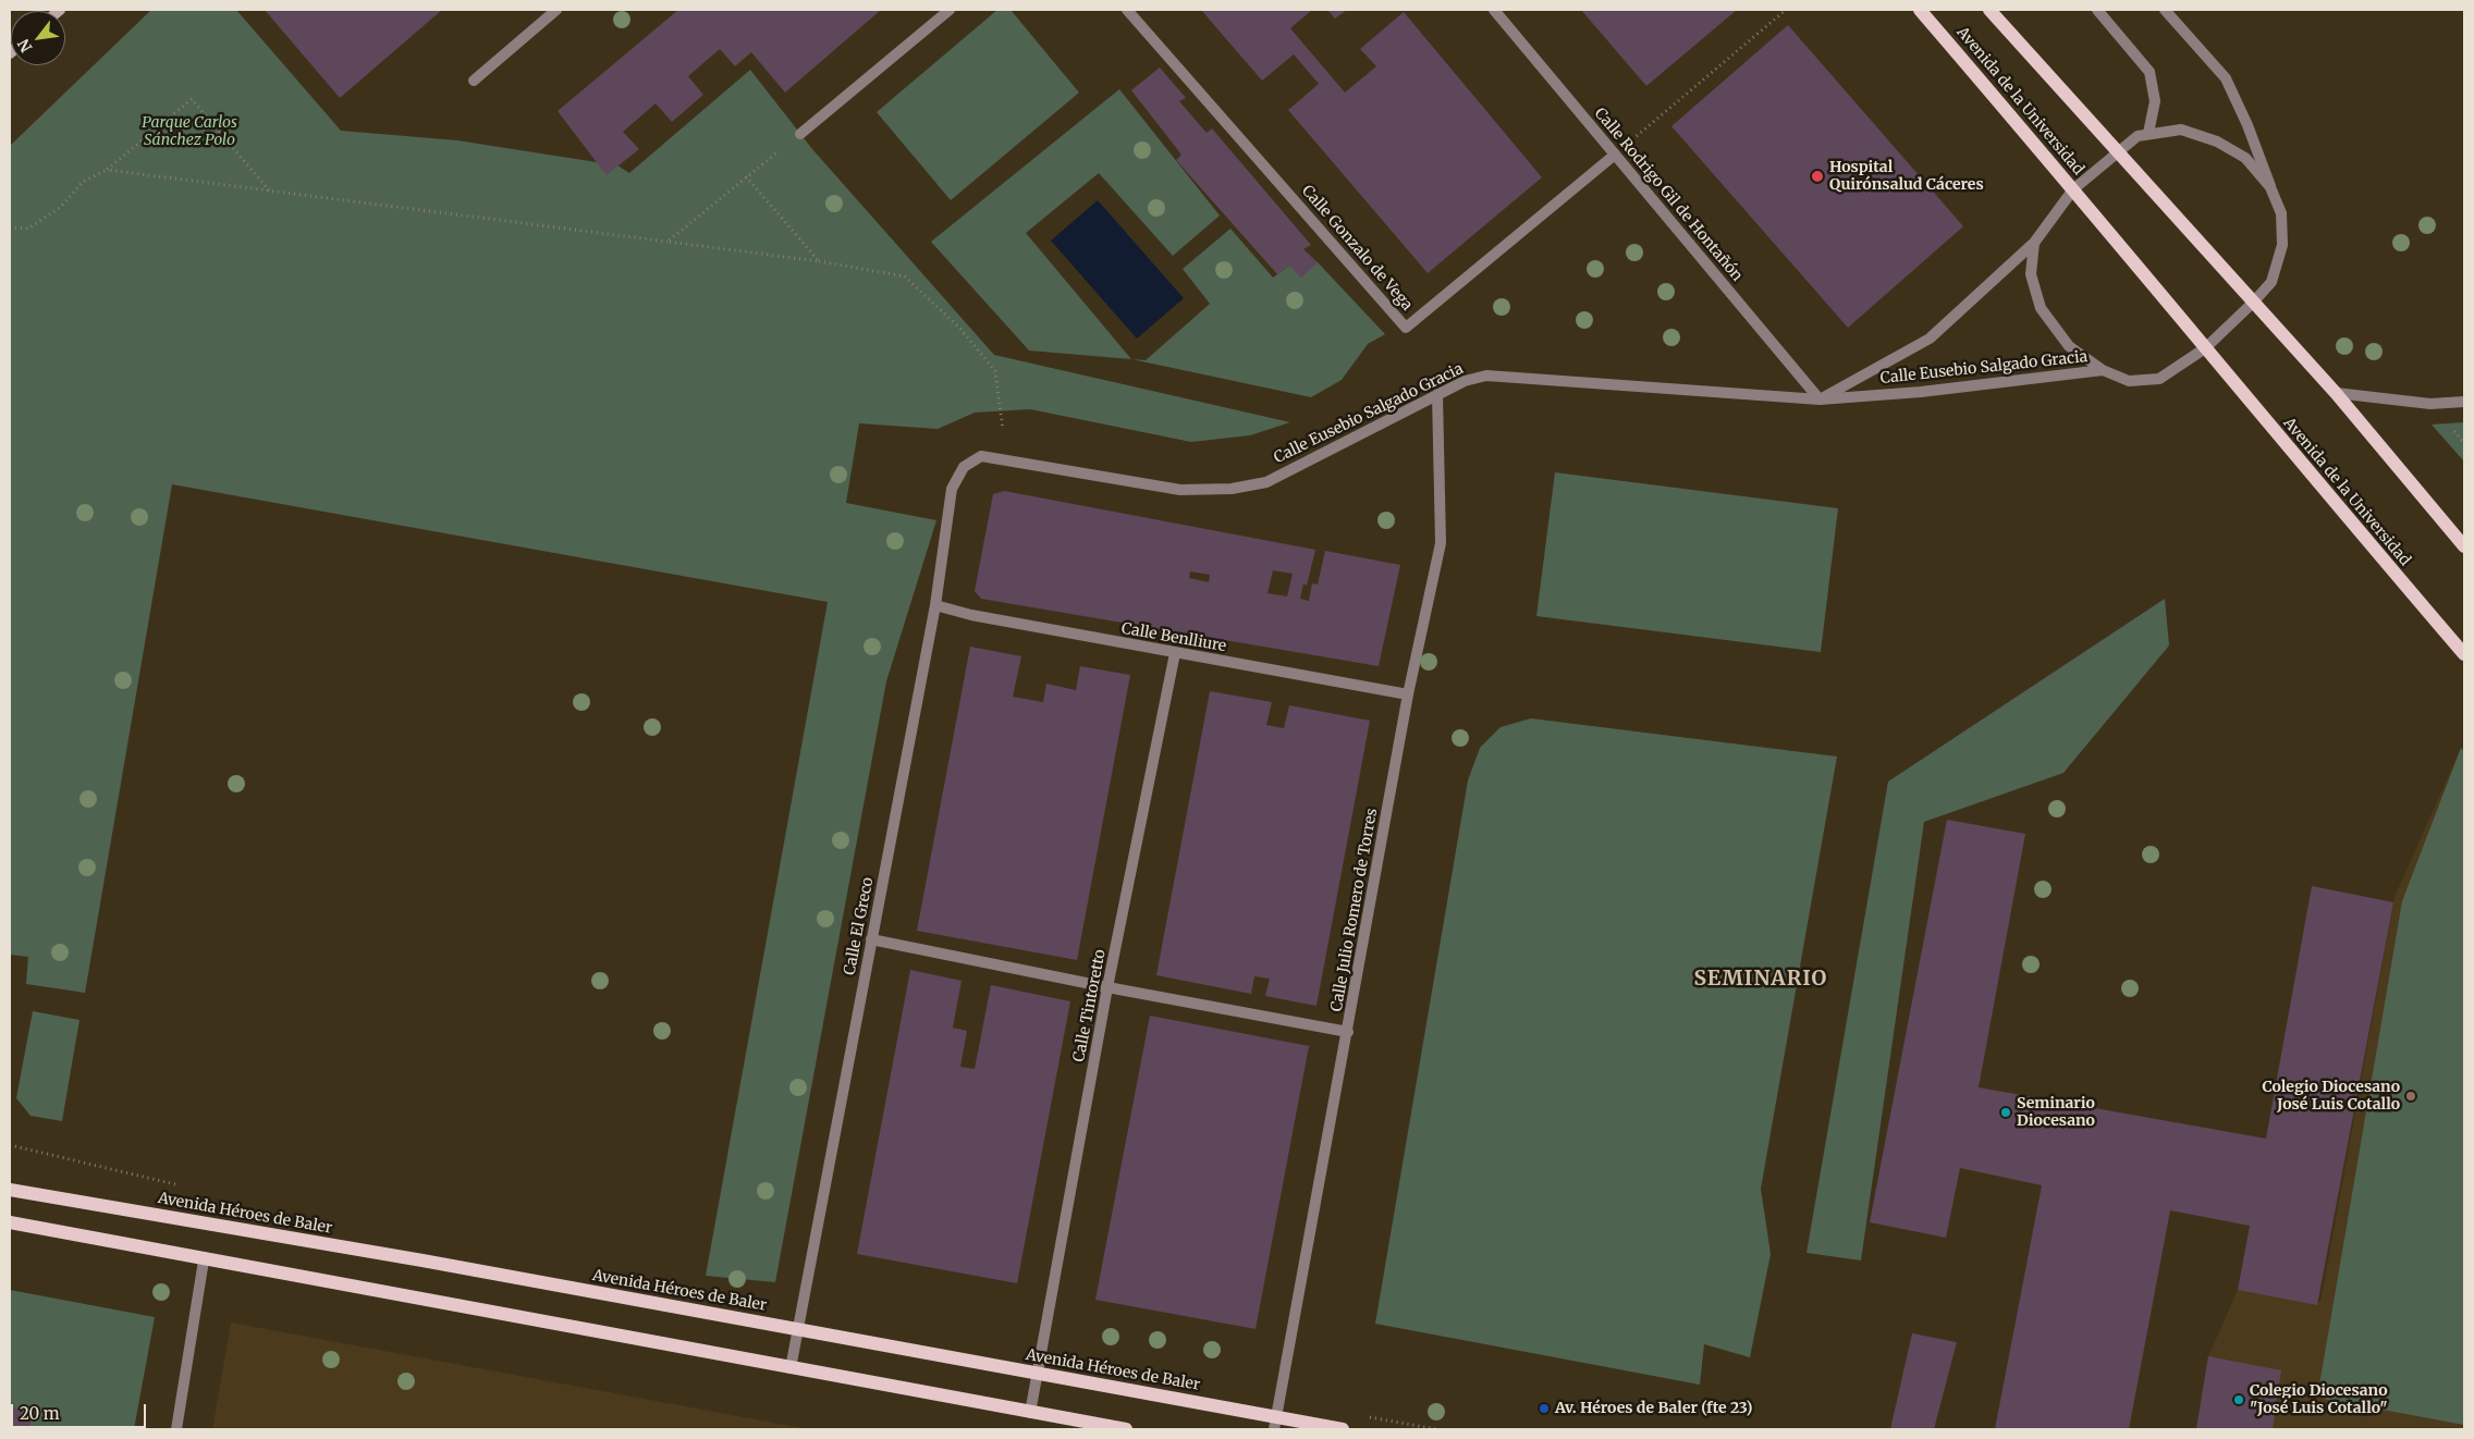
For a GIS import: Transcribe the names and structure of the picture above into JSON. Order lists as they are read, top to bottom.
{
  "streets": {
    "main road": ["Avenida de la Universidad", "Avenida Héroes de Baler"],
    "street": [
      "Calle Rodrigo Gil de Hontañón",
      "Calle Gonzalo de Vega",
      "Calle Eusebio Salgado Gracia",
      "Calle Benlliure",
      "Calle Julio Romero de Torres",
      "Calle El Greco",
      "Calle Tintoretto"
    ]
  },
  "crossings": [
    ["Avenida de la Universidad", "Calle Eusebio Salgado Gracia"],
    ["Calle Rodrigo Gil de Hontañón", "Calle Gonzalo de Vega"],
    ["Calle Rodrigo Gil de Hontañón", "Calle Eusebio Salgado Gracia"],
    ["Calle Eusebio Salgado Gracia", "Calle Julio Romero de Torres"],
    ["Calle Eusebio Salgado Gracia", "Calle El Greco"],
    ["Calle Benlliure", "Calle Julio Romero de Torres"],
    ["Calle Benlliure", "Calle El Greco"],
    ["Calle Benlliure", "Calle Tintoretto"],
    ["Calle Julio Romero de Torres", "Avenida Héroes de Baler"],
    ["Calle El Greco", "Avenida Héroes de Baler"],
    ["Calle Tintoretto", "Avenida Héroes de Baler"]
  ],
  "districts": ["SEMINARIO"],
  "parks": ["Parque Carlos Sánchez Polo"],
  "places": [
    "Hospital Quirónsalud Cáceres",
    "Colegio Diocesano José Luis Cotallo",
    "Seminario Diocesano",
    "Colegio Diocesano \"José Luis Cotallo\"",
    "Av. Héroes de Baler (fte 23)"
  ],
  "scale_bar": "20 m",
  "north": "bottom left"
}
